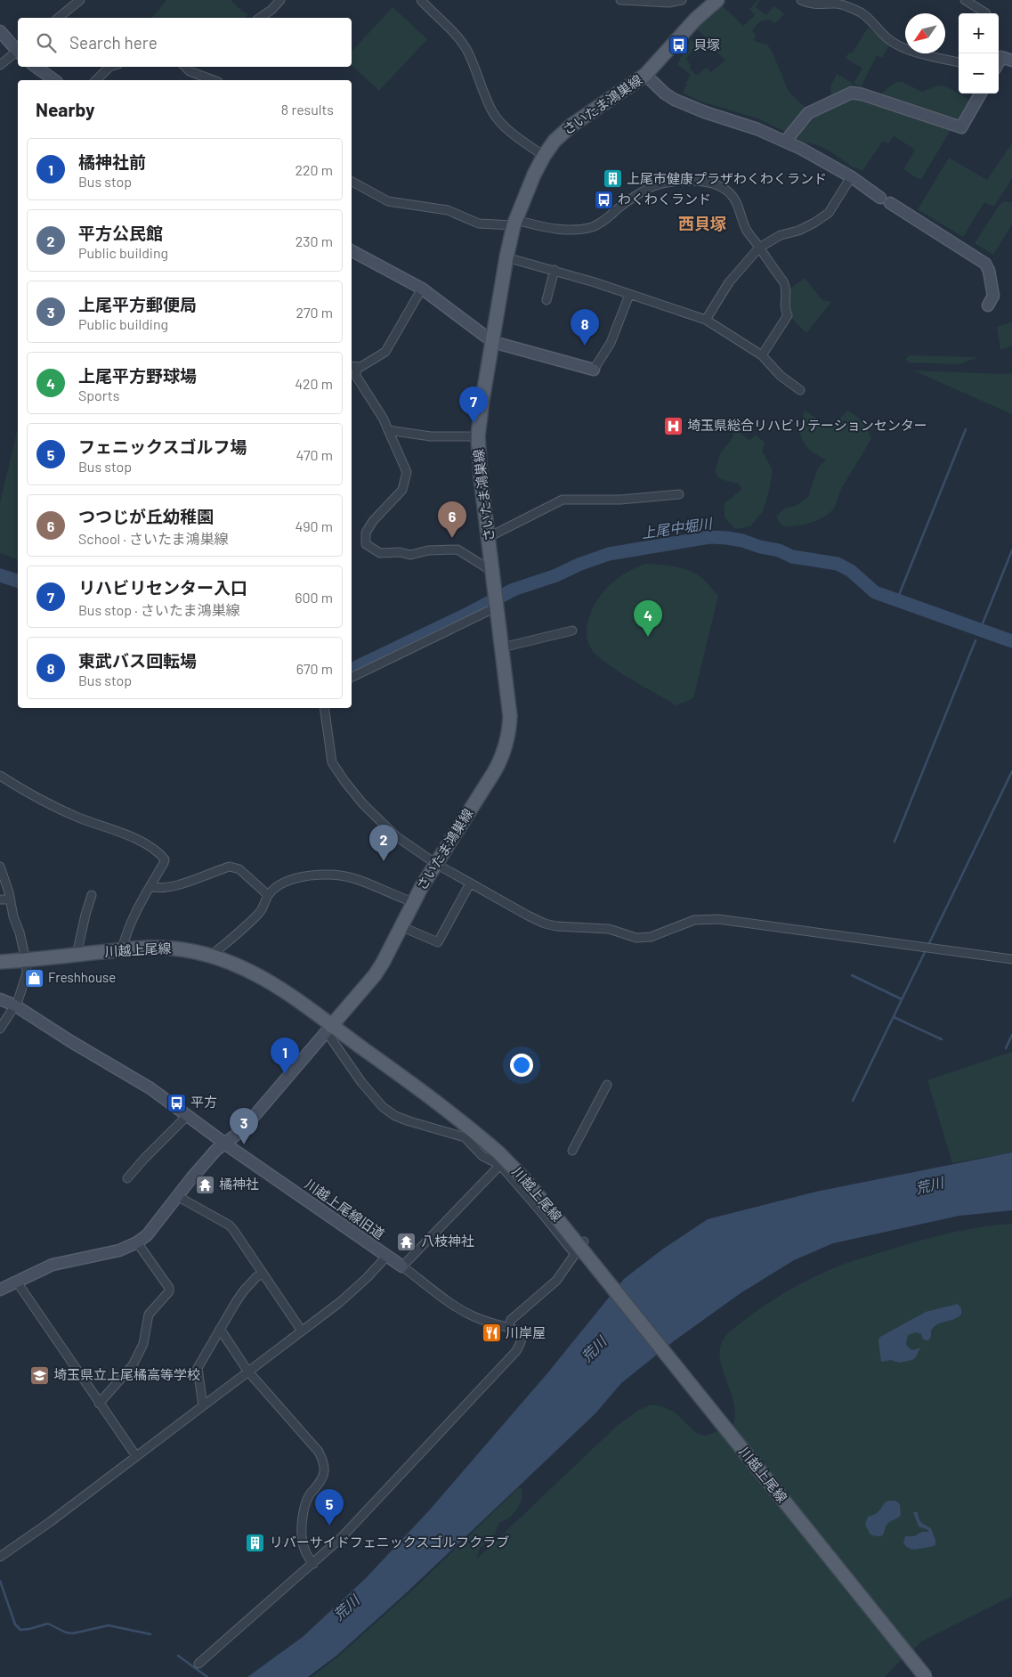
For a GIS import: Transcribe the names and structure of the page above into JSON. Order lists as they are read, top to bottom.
{
  "streets": {
    "main road": ["さいたま鴻巣線", "川越上尾線"],
    "street": ["川越上尾線旧道"]
  },
  "crossings": [
    ["さいたま鴻巣線", "川越上尾線"]
  ],
  "districts": ["西貝塚"],
  "water": ["上尾中堀川", "荒川"],
  "places": {
    "bus stop": ["貝塚", "わくわくランド", "平方"],
    "building": ["上尾市健康プラザわくわくランド", "リバーサイドフェニックスゴルフクラブ"],
    "hospital": ["埼玉県総合リハビリテーションセンター"],
    "shop": ["Freshhouse"],
    "temple": ["橘神社", "八枝神社"],
    "restaurant": ["川岸屋"],
    "school or university": ["埼玉県立上尾橘高等学校"]
  },
  "north": "bottom left",
  "page": {
    "map_buttons": ["+", "−"],
    "search": "Search here",
    "heading": ["Nearby", "8 results"],
    "list": [
      {
        "mark": "1",
        "name": "橘神社前",
        "note": "Bus stop",
        "value": "220 m"
      },
      {
        "mark": "2",
        "name": "平方公民館",
        "note": "Public building",
        "value": "230 m"
      },
      {
        "mark": "3",
        "name": "上尾平方郵便局",
        "note": "Public building",
        "value": "270 m"
      },
      {
        "mark": "4",
        "name": "上尾平方野球場",
        "note": "Sports",
        "value": "420 m"
      },
      {
        "mark": "5",
        "name": "フェニックスゴルフ場",
        "note": "Bus stop",
        "value": "470 m"
      },
      {
        "mark": "6",
        "name": "つつじが丘幼稚園",
        "note": "School · さいたま鴻巣線",
        "value": "490 m"
      },
      {
        "mark": "7",
        "name": "リハビリセンター入口",
        "note": "Bus stop · さいたま鴻巣線",
        "value": "600 m"
      },
      {
        "mark": "8",
        "name": "東武バス回転場",
        "note": "Bus stop",
        "value": "670 m"
      }
    ],
    "pins": [
      "8",
      "7",
      "6",
      "4",
      "2",
      "1",
      "3",
      "5"
    ]
  }
}
